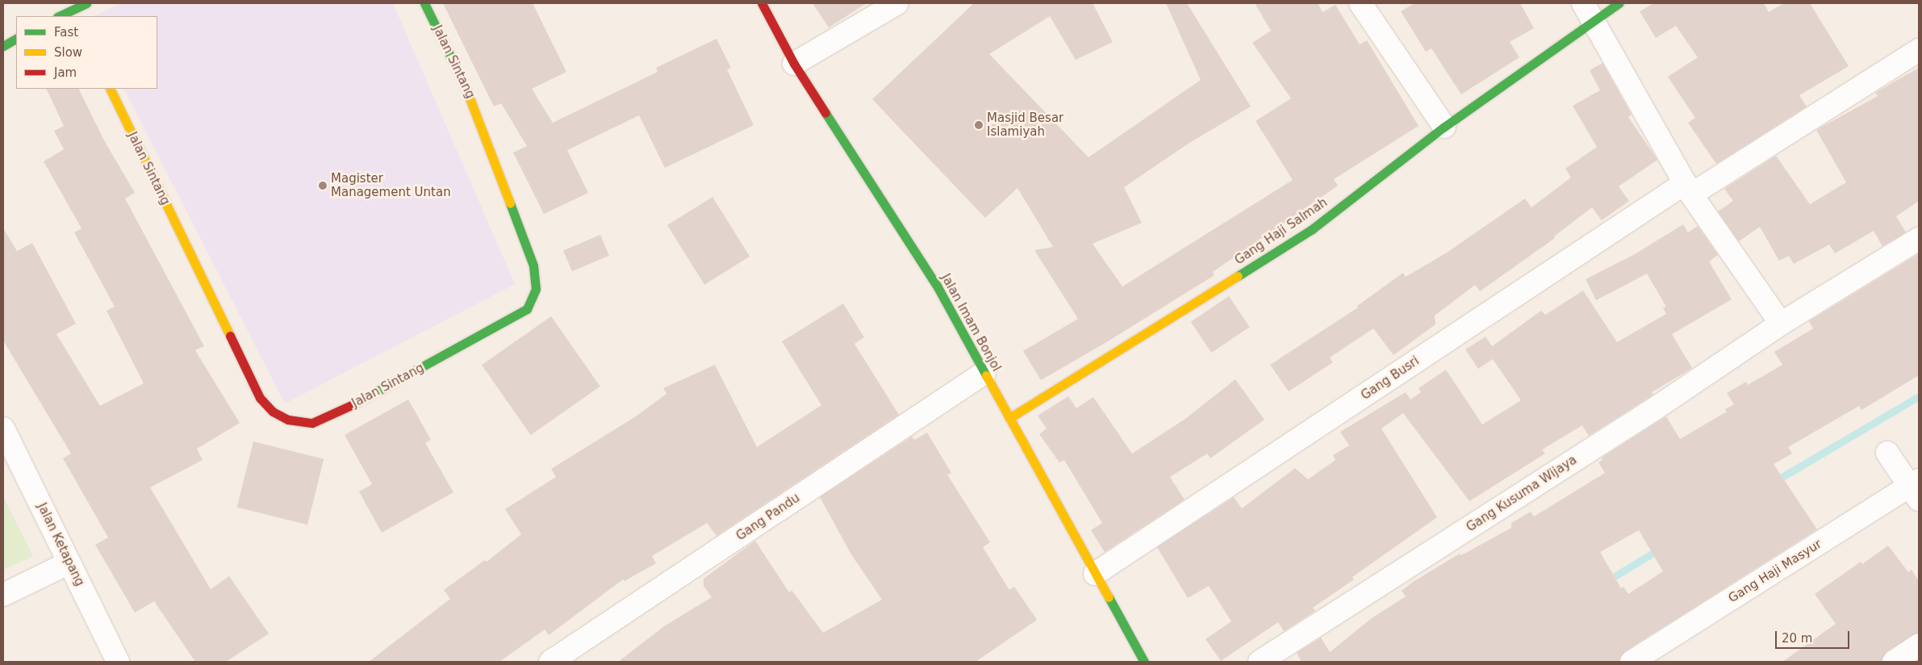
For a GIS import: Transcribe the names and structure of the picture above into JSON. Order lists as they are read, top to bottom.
{
  "streets": {
    "street": [
      "Jalan Sintang",
      "Gang Haji Salmah",
      "Jalan Imam Bonjol",
      "Gang Busri",
      "Gang Kusuma Wijaya",
      "Gang Pandu",
      "Jalan Ketapang",
      "Gang Haji Masyur"
    ]
  },
  "crossings": [
    ["Gang Haji Salmah", "Jalan Imam Bonjol"],
    ["Jalan Imam Bonjol", "Gang Busri"],
    ["Jalan Imam Bonjol", "Gang Pandu"]
  ],
  "places": ["Masjid Besar Islamiyah", "Magister Management Untan"],
  "legend": ["Fast", "Slow", "Jam"],
  "scale_bar": "20 m"
}
